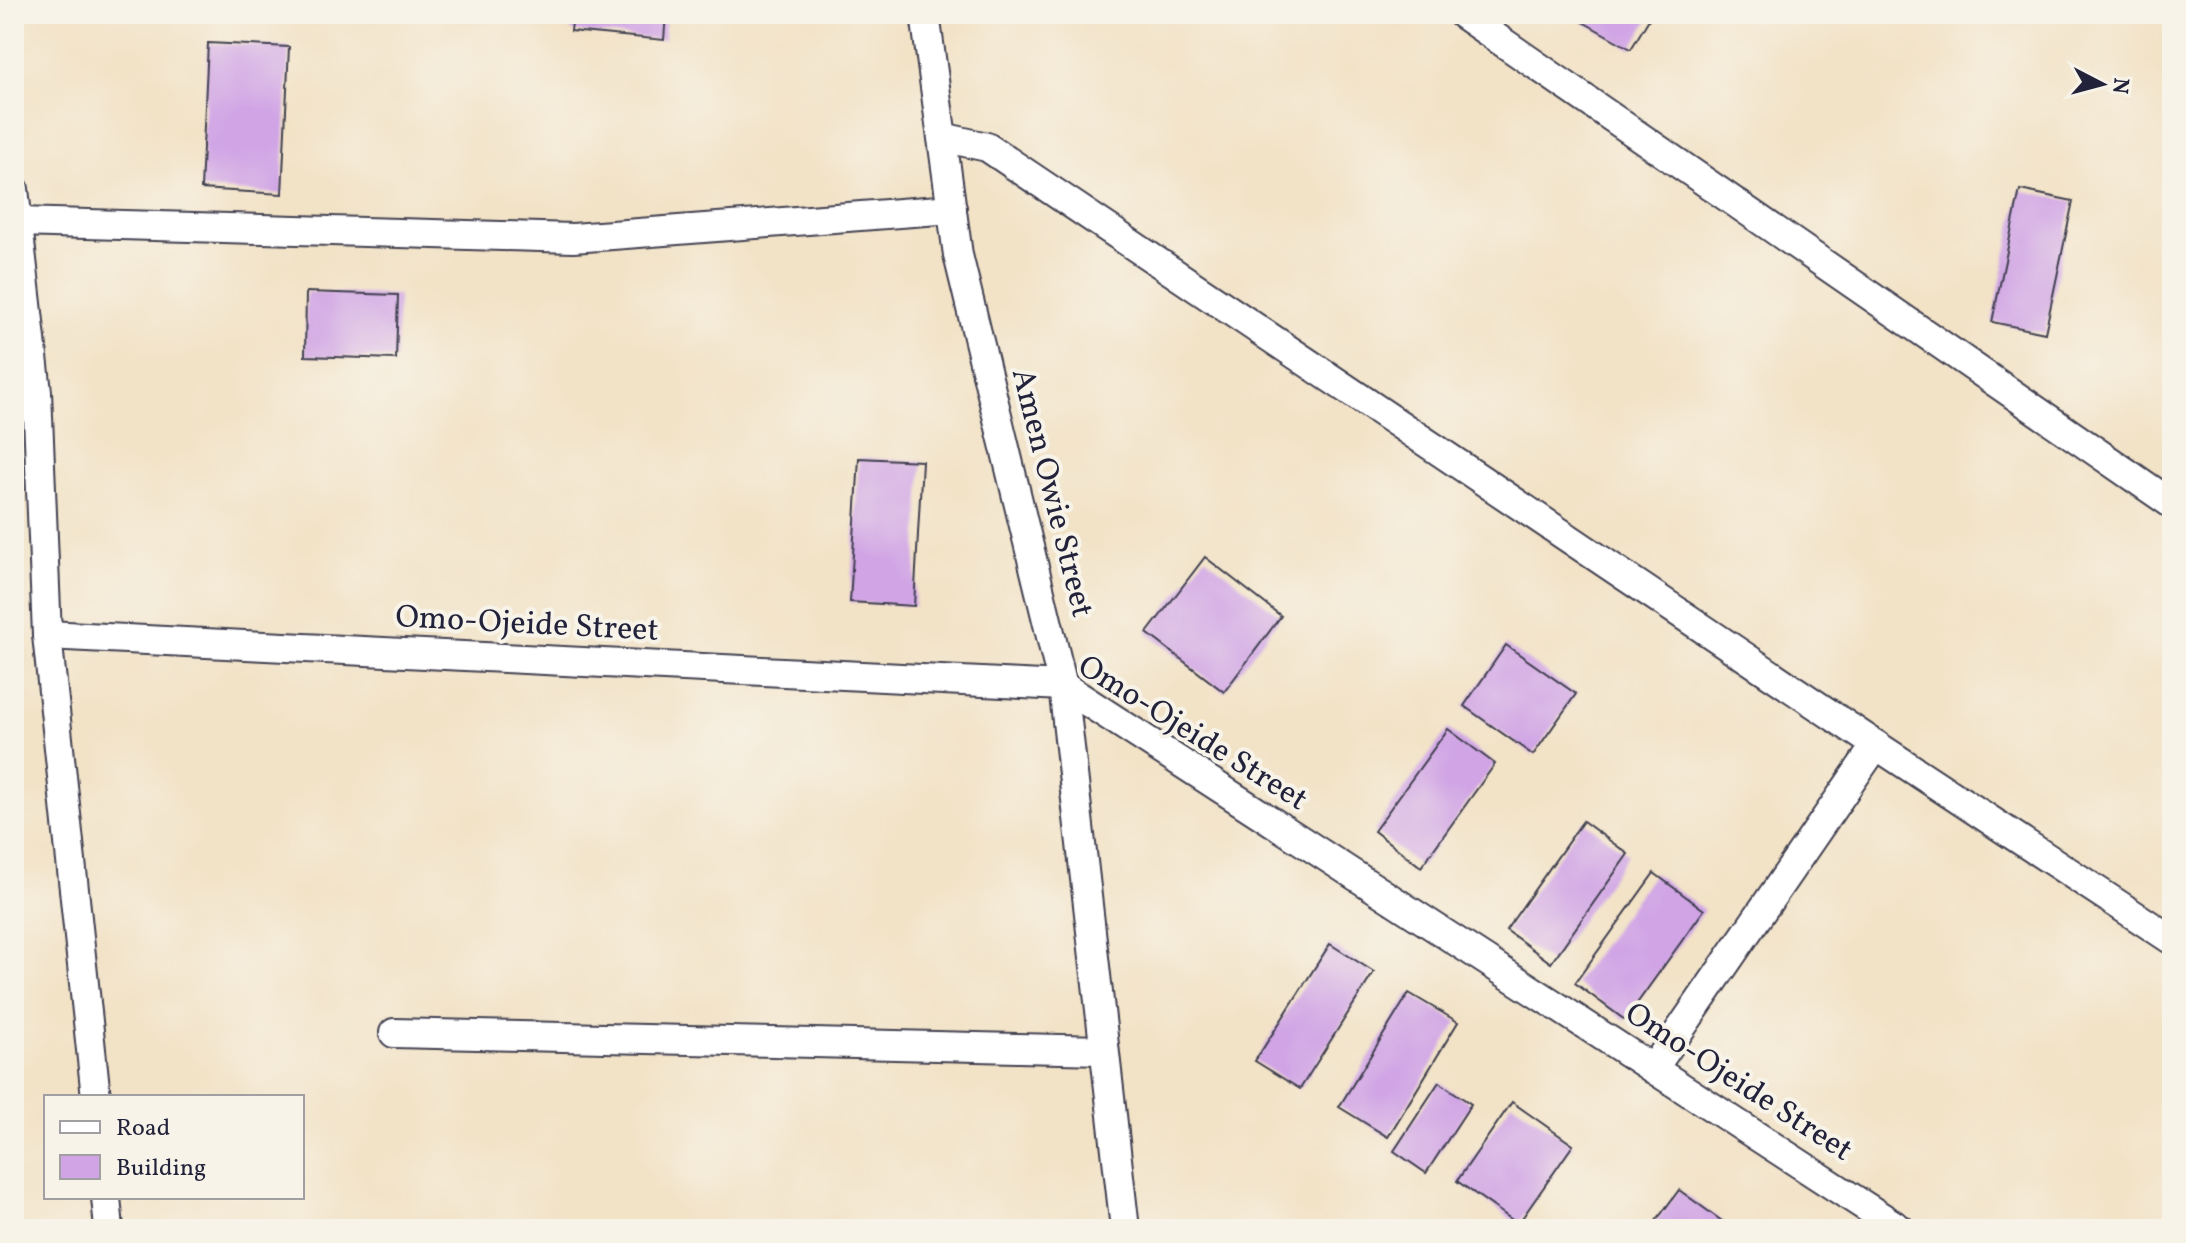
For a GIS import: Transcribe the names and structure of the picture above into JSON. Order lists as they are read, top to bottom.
{
  "streets": {
    "street": ["Amen Owie Street", "Omo-Ojeide Street"]
  },
  "crossings": [
    ["Amen Owie Street", "Omo-Ojeide Street"]
  ],
  "legend": ["Road", "Building"],
  "north": "right"
}
